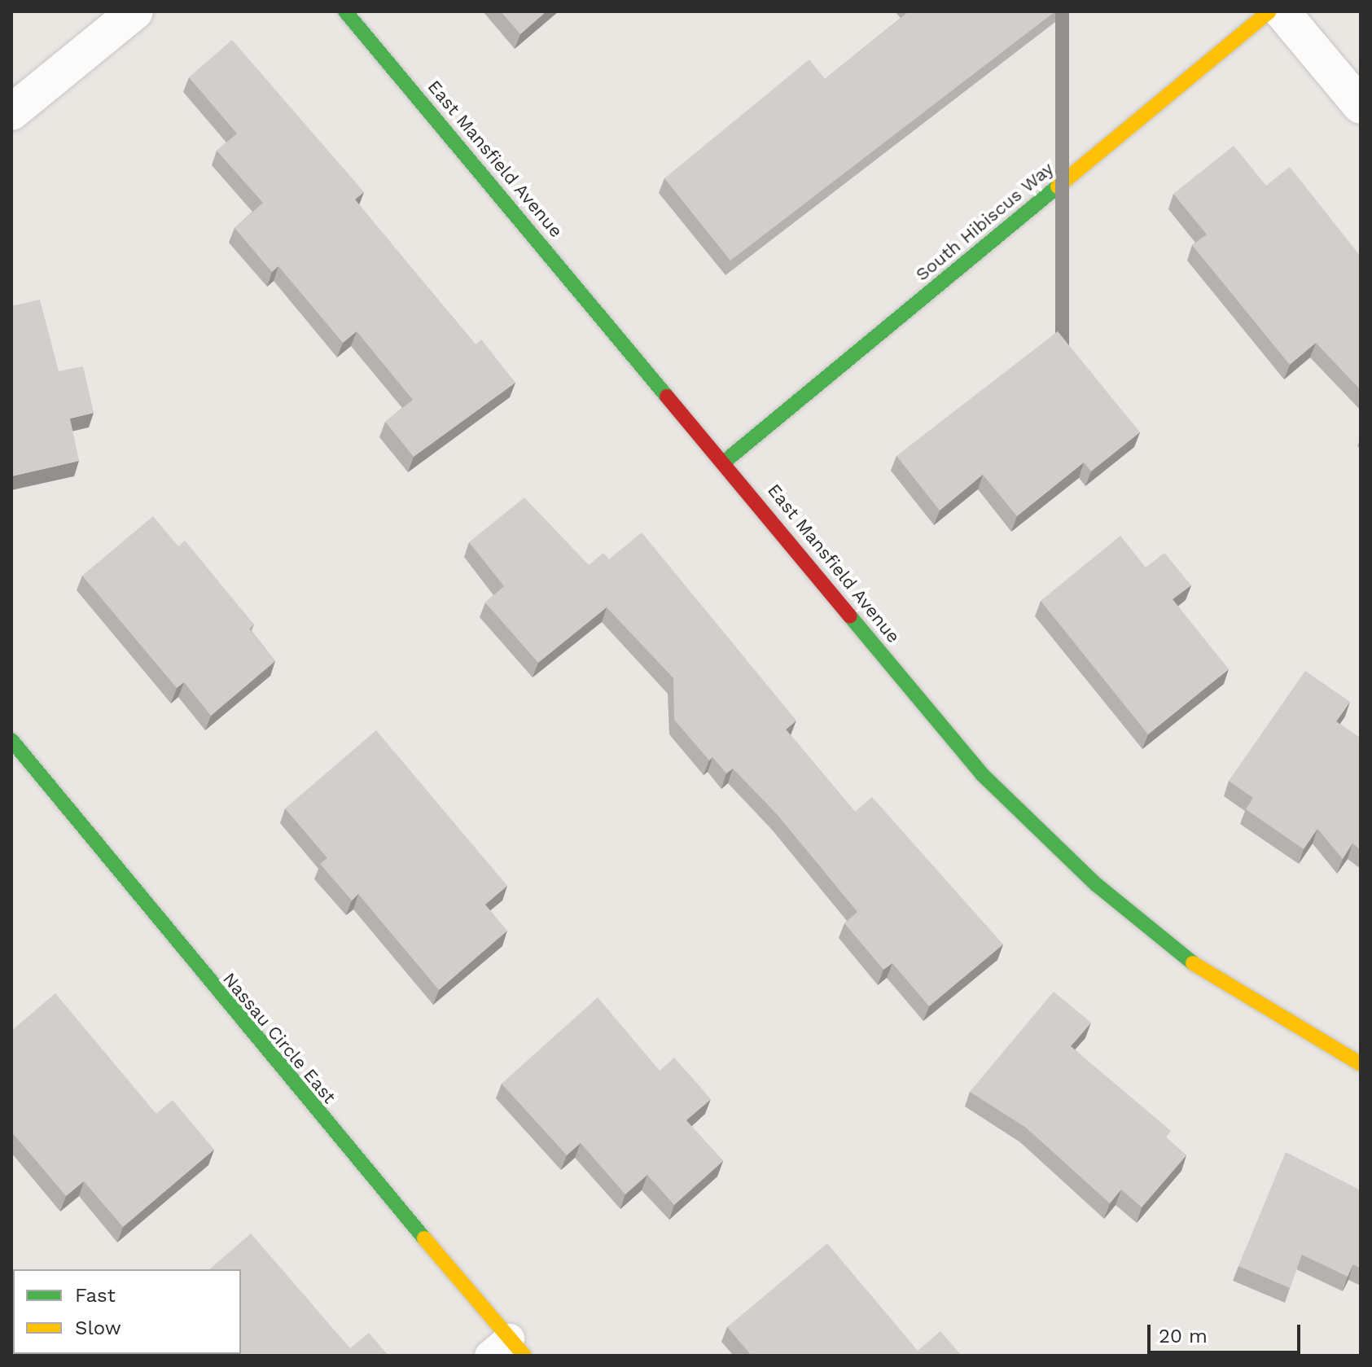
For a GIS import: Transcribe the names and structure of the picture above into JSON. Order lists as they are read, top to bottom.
{
  "streets": {
    "street": ["East Mansfield Avenue", "South Hibiscus Way", "Nassau Circle East"]
  },
  "crossings": [
    ["East Mansfield Avenue", "South Hibiscus Way"]
  ],
  "legend": ["Fast", "Slow"],
  "scale_bar": "20 m"
}
